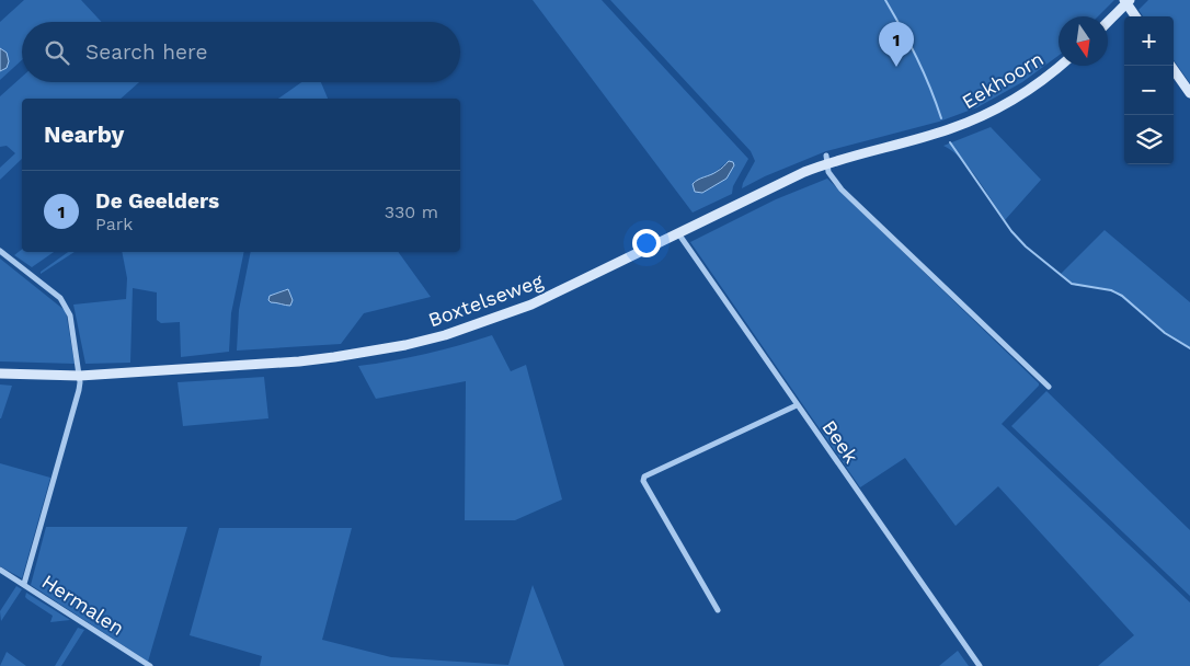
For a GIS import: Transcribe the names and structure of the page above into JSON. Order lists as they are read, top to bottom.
{
  "streets": {
    "main road": ["Eekhoorn", "Boxtelseweg"],
    "street": ["Beek", "Hermalen"]
  },
  "crossings": [
    ["Eekhoorn", "Boxtelseweg"],
    ["Boxtelseweg", "Beek"]
  ],
  "north": "bottom",
  "page": {
    "map_buttons": ["+", "−"],
    "pins": "1",
    "search": "Search here",
    "heading": "Nearby",
    "list": [
      {
        "mark": "1",
        "name": "De Geelders",
        "note": "Park",
        "value": "330 m"
      }
    ]
  }
}
